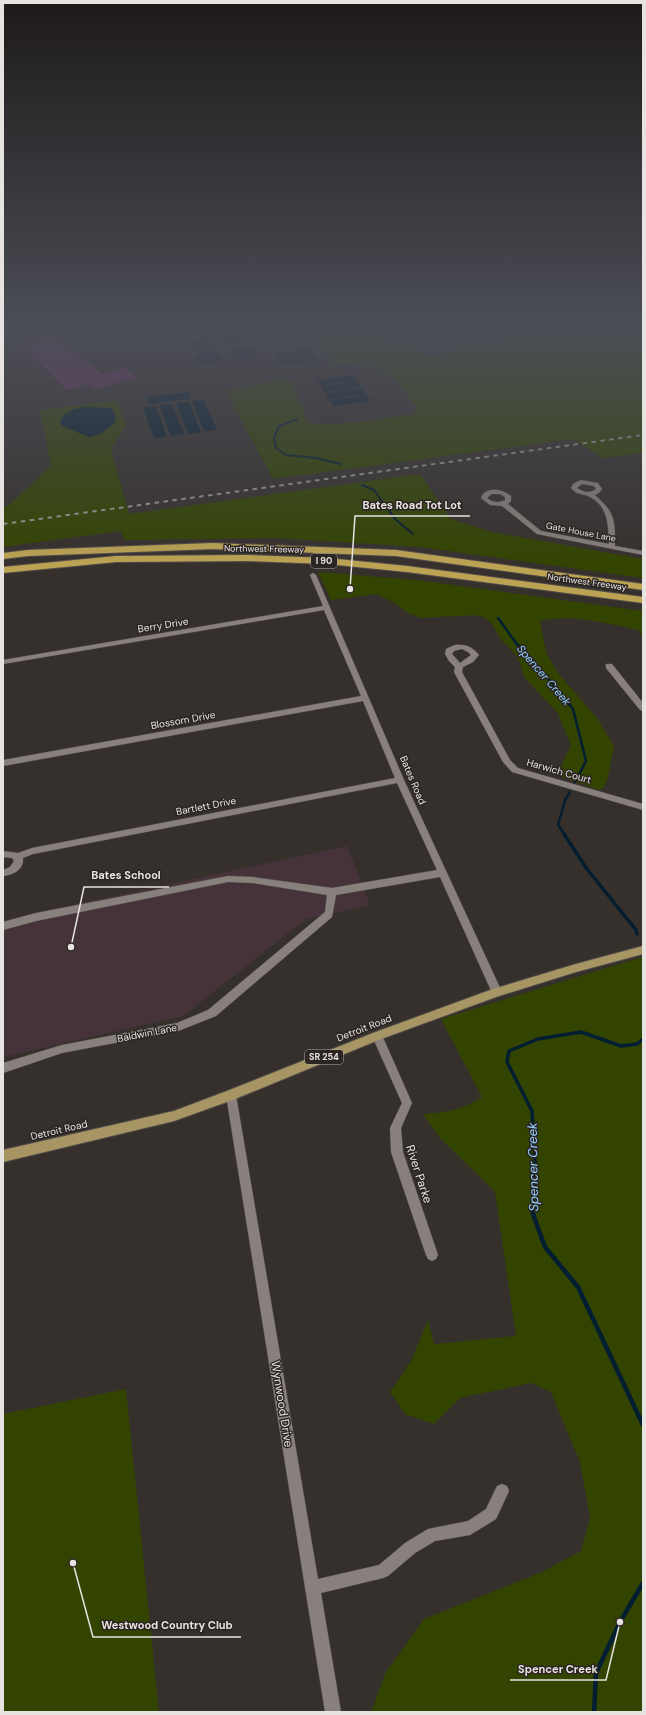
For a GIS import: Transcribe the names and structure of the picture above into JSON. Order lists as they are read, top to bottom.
{
  "streets": {
    "highway": ["Northwest Freeway", "I 90"],
    "main road": ["Detroit Road", "SR 254"],
    "street": [
      "Gate House Lane",
      "Berry Drive",
      "Blossom Drive",
      "Harwich Court",
      "Bates Road",
      "Bartlett Drive",
      "Baldwin Lane",
      "River Parke",
      "Wynwood Drive"
    ]
  },
  "crossings": [
    ["Berry Drive", "Bates Road"],
    ["Blossom Drive", "Bates Road"],
    ["Bates Road", "Bartlett Drive"],
    ["Bates Road", "Detroit Road"],
    ["Detroit Road", "River Parke"],
    ["Detroit Road", "Wynwood Drive"]
  ],
  "water": ["Spencer Creek"],
  "places": [
    "Bates Road Tot Lot",
    "Bates School",
    "Westwood Country Club",
    "Spencer Creek"
  ]
}
